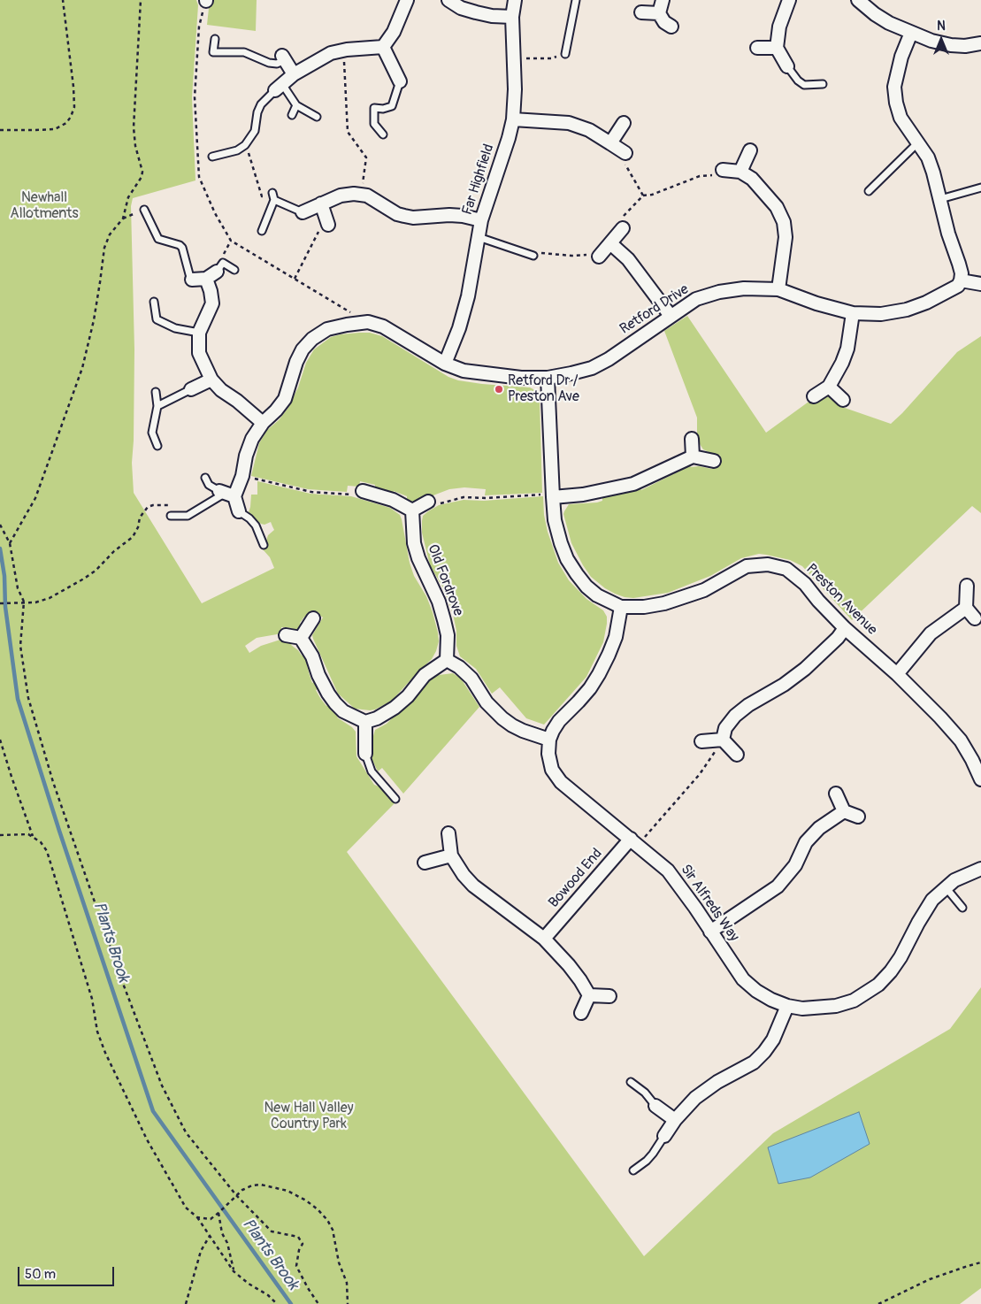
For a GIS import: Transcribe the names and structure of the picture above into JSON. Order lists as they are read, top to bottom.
{
  "streets": {
    "street": [
      "Far Highfield",
      "Retford Drive",
      "Old Fordrove",
      "Preston Avenue",
      "Bowood End",
      "Sir Alfreds Way"
    ]
  },
  "crossings": [
    ["Far Highfield", "Retford Drive"],
    ["Retford Drive", "Preston Avenue"],
    ["Preston Avenue", "Sir Alfreds Way"],
    ["Bowood End", "Sir Alfreds Way"]
  ],
  "water": ["Plants Brook"],
  "parks": ["Newhall Allotments", "New Hall Valley Country Park"],
  "places": ["Retford Dr / Preston Ave"],
  "scale_bar": "50 m",
  "north": "top"
}
